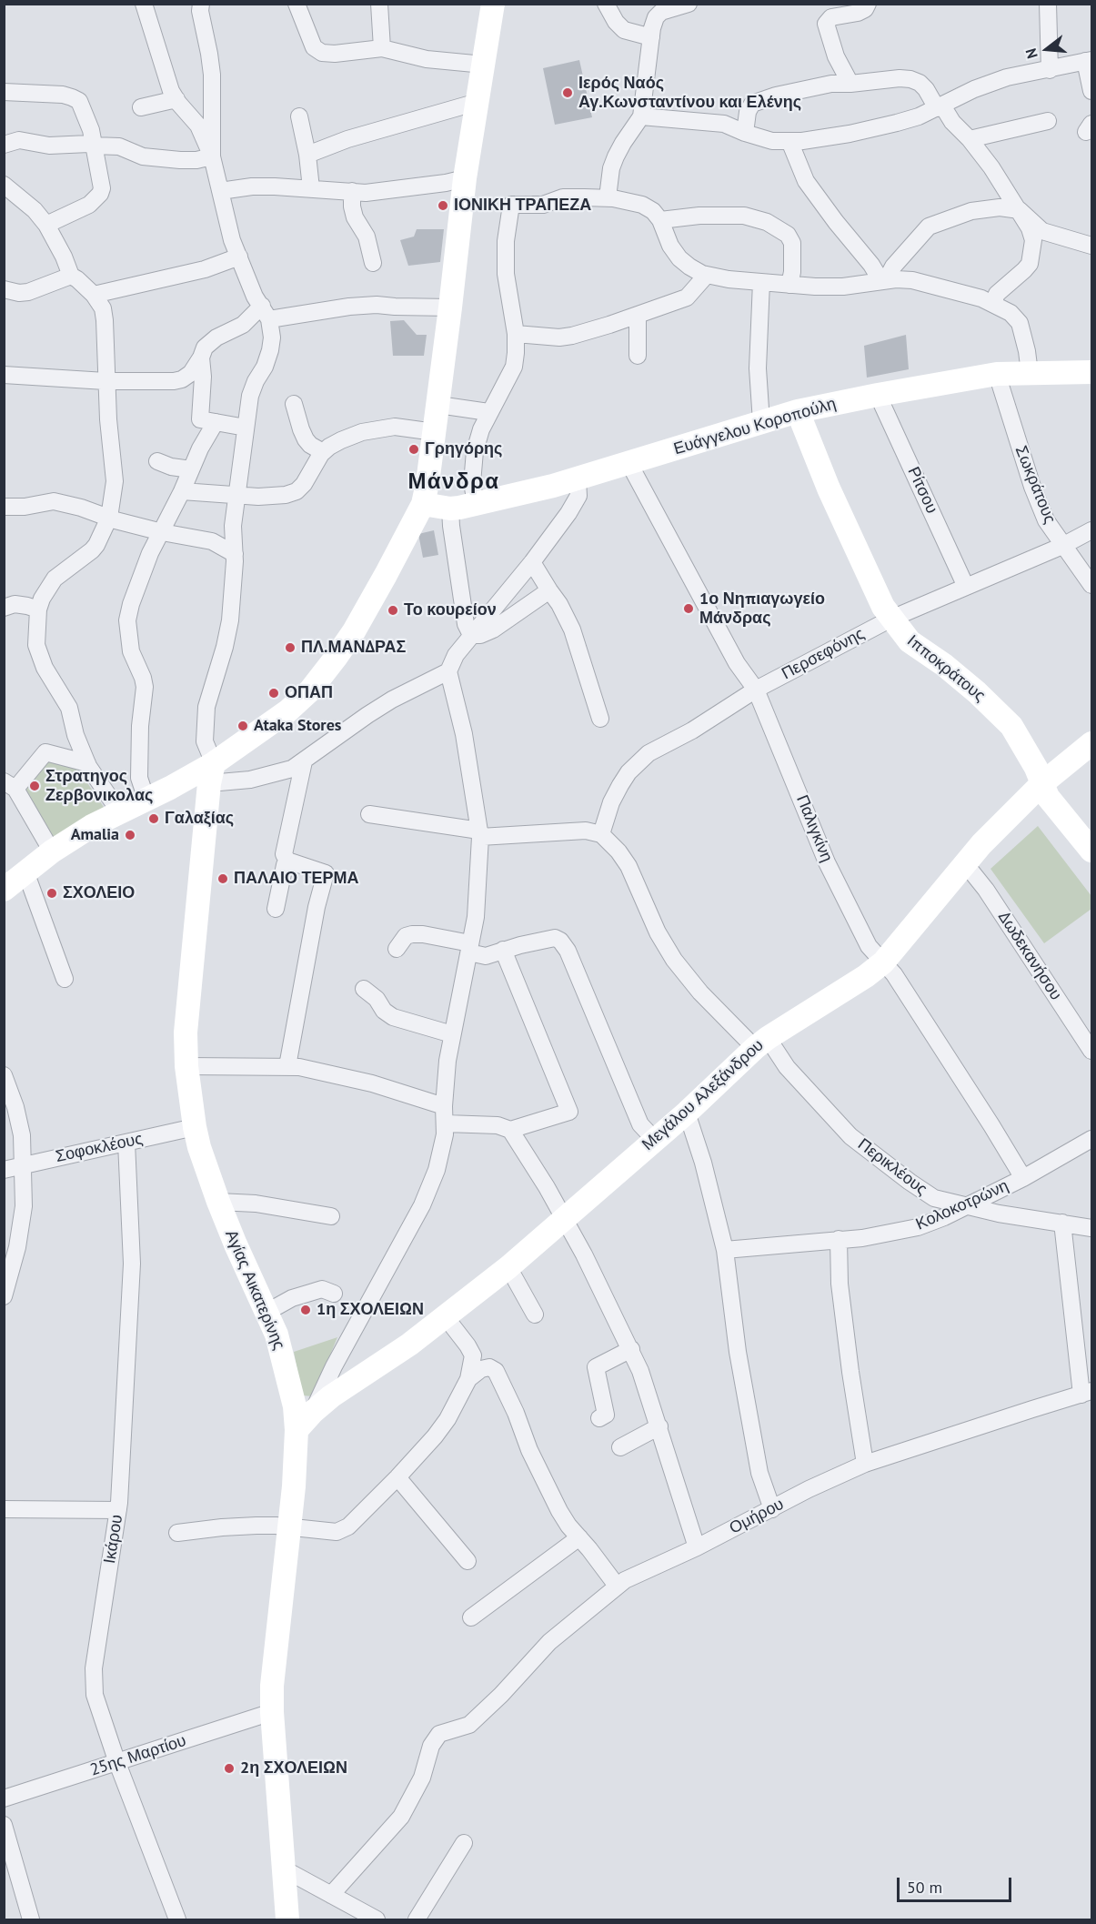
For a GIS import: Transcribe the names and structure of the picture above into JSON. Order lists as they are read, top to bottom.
{
  "streets": {
    "street": [
      "Ευάγγελου Κοροπούλη",
      "Σωκράτους",
      "Ρίτσου",
      "Περσεφόνης",
      "Ιπποκράτους",
      "Παλιγκίνη",
      "Δωδεκανήσου",
      "Μεγάλου Αλεξάνδρου",
      "Σοφοκλέους",
      "Περικλέους",
      "Κολοκοτρώνη",
      "Αγίας Αικατερίνης",
      "Ομήρου",
      "Ικάρου",
      "25ης Μαρτίου"
    ]
  },
  "crossings": [
    ["Ευάγγελου Κοροπούλη", "Σωκράτους"],
    ["Ευάγγελου Κοροπούλη", "Ρίτσου"],
    ["Ευάγγελου Κοροπούλη", "Ιπποκράτους"],
    ["Ευάγγελου Κοροπούλη", "Παλιγκίνη"],
    ["Σωκράτους", "Περσεφόνης"],
    ["Ρίτσου", "Περσεφόνης"],
    ["Περσεφόνης", "Ιπποκράτους"],
    ["Περσεφόνης", "Παλιγκίνη"],
    ["Περσεφόνης", "Περικλέους"],
    ["Ιπποκράτους", "Μεγάλου Αλεξάνδρου"],
    ["Παλιγκίνη", "Μεγάλου Αλεξάνδρου"],
    ["Παλιγκίνη", "Κολοκοτρώνη"],
    ["Δωδεκανήσου", "Μεγάλου Αλεξάνδρου"],
    ["Μεγάλου Αλεξάνδρου", "Περικλέους"],
    ["Μεγάλου Αλεξάνδρου", "Αγίας Αικατερίνης"],
    ["Σοφοκλέους", "Αγίας Αικατερίνης"],
    ["Σοφοκλέους", "Ικάρου"],
    ["Περικλέους", "Κολοκοτρώνη"],
    ["Αγίας Αικατερίνης", "25ης Μαρτίου"],
    ["Ικάρου", "25ης Μαρτίου"]
  ],
  "districts": ["Μάνδρα"],
  "places": [
    "Ιερός Ναός Αγ.Κωνσταντίνου και Ελένης",
    "ΙΟΝΙΚΗ ΤΡΑΠΕΖΑ",
    "Γρηγόρης",
    "1ο Νηπιαγωγείο Μάνδρας",
    "Το κουρείον",
    "ΠΛ.ΜΑΝΔΡΑΣ",
    "ΟΠΑΠ",
    "Ataka Stores",
    "Στρατηγος Ζερβονικολας",
    "Γαλαξίας",
    "Amalia",
    "ΠΑΛΑΙΟ ΤΕΡΜΑ",
    "ΣΧΟΛΕΙΟ",
    "1η ΣΧΟΛΕΙΩΝ",
    "2η ΣΧΟΛΕΙΩΝ"
  ],
  "scale_bar": "50 m",
  "north": "left"
}
